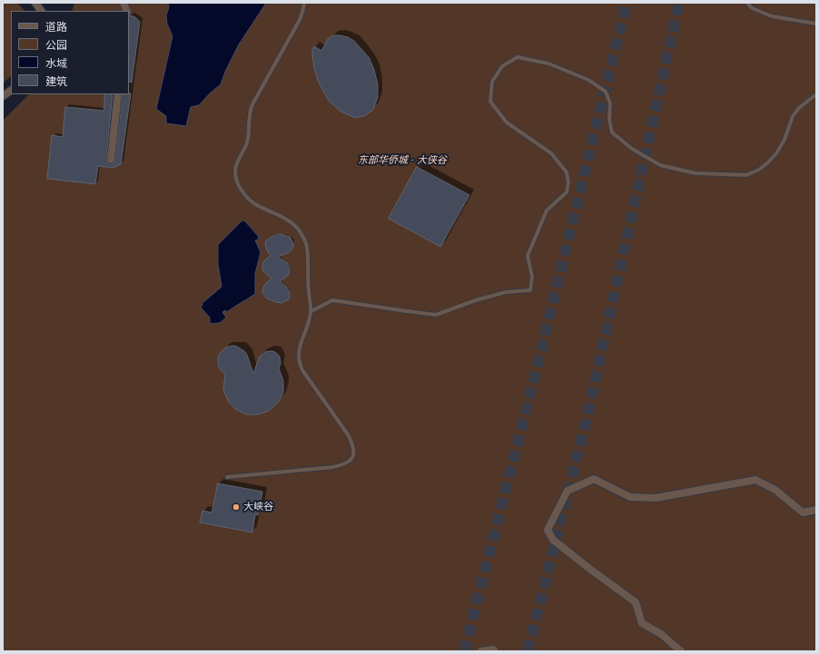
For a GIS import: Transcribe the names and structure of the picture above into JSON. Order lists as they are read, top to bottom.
{
  "parks": ["东部华侨城 - 大侠谷"],
  "places": ["大峡谷"],
  "legend": [
    "道路",
    "公园",
    "水域",
    "建筑"
  ]
}
